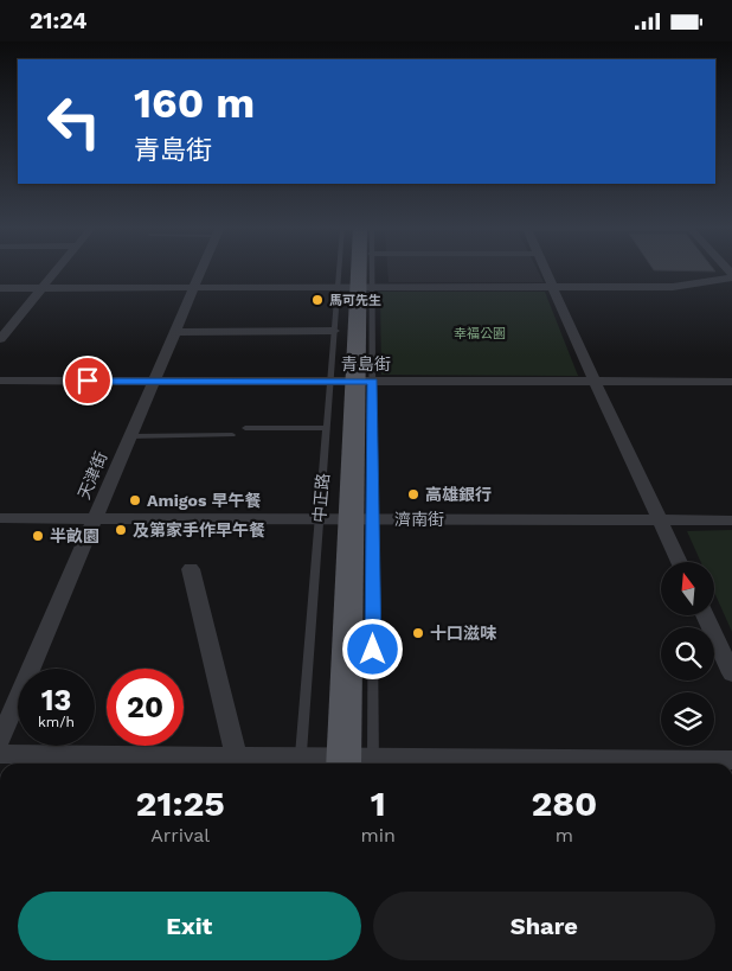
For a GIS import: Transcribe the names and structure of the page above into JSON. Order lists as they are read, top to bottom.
{
  "streets": {
    "main road": ["中正路"],
    "street": ["青島街", "天津街", "濟南街"]
  },
  "crossings": [
    ["青島街", "天津街"],
    ["青島街", "中正路"],
    ["天津街", "濟南街"],
    ["中正路", "濟南街"]
  ],
  "parks": ["幸福公園"],
  "places": [
    "馬可先生",
    "高雄銀行",
    "Amigos 早午餐",
    "及第家手作早午餐",
    "半畝園",
    "十口滋味"
  ],
  "north": "top",
  "page": {
    "status": "21:24",
    "turn": ["160 m", "青島街"],
    "speed": "13 km/h",
    "limit": "20",
    "eta": [
      "21:25",
      "Arrival",
      "1",
      "min",
      "280",
      "m"
    ],
    "buttons": ["Exit", "Share"]
  }
}
